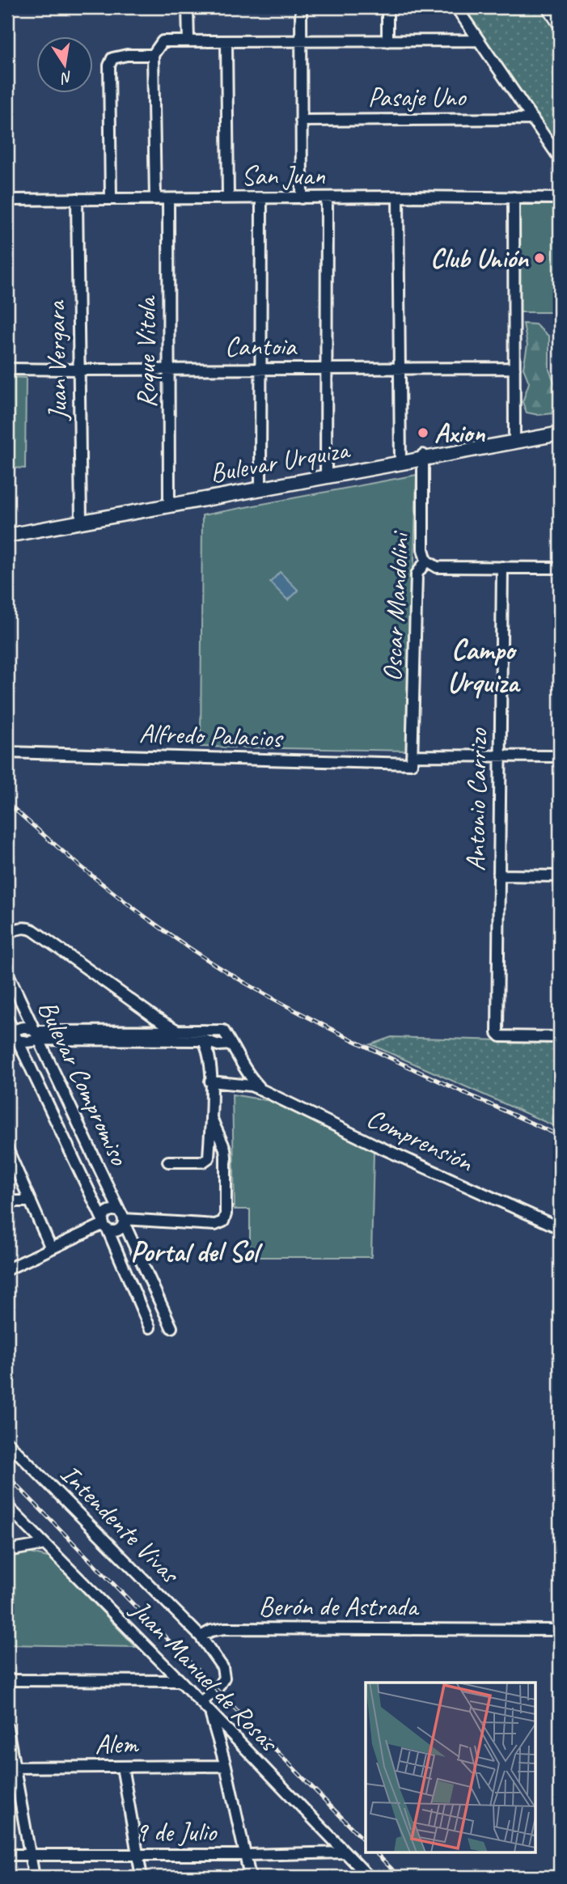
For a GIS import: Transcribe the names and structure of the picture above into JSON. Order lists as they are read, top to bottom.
{
  "streets": {
    "main road": ["Bulevar Urquiza"],
    "street": [
      "Pasaje Uno",
      "San Juan",
      "Cantoia",
      "Roque Vitola",
      "Juan Vergara",
      "Oscar Mandolini",
      "Alfredo Palacios",
      "Antonio Carrizo",
      "Bulevar Compromiso",
      "Comprensión",
      "Intendente Vivas",
      "Berón de Astrada",
      "Juan Manuel de Rosas",
      "Alem",
      "9 de Julio"
    ]
  },
  "crossings": [
    ["San Juan", "Roque Vitola"],
    ["San Juan", "Juan Vergara"],
    ["Cantoia", "Roque Vitola"],
    ["Cantoia", "Juan Vergara"],
    ["Roque Vitola", "Bulevar Urquiza"],
    ["Juan Vergara", "Bulevar Urquiza"],
    ["Bulevar Urquiza", "Oscar Mandolini"],
    ["Oscar Mandolini", "Alfredo Palacios"],
    ["Alfredo Palacios", "Antonio Carrizo"],
    ["Intendente Vivas", "Berón de Astrada"],
    ["Juan Manuel de Rosas", "9 de Julio"]
  ],
  "districts": ["Campo Urquiza", "Portal del Sol"],
  "places": ["Club Unión", "Axion"],
  "north": "bottom"
}
